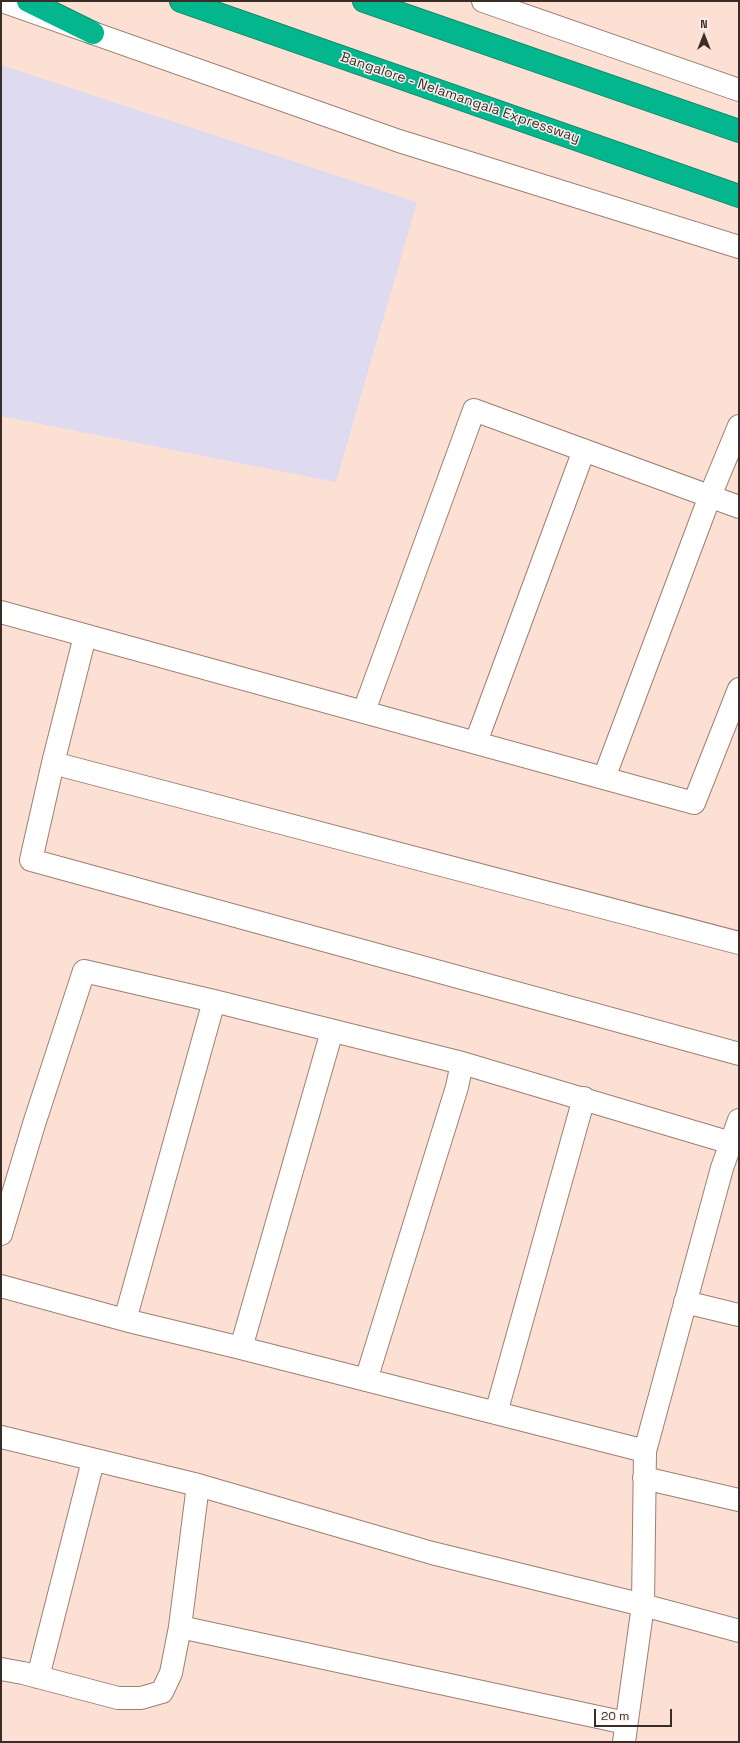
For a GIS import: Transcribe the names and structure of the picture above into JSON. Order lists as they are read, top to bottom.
{
  "streets": {
    "highway": ["Bangalore - Nelamangala Expressway"]
  },
  "scale_bar": "20 m",
  "north": "top"
}
